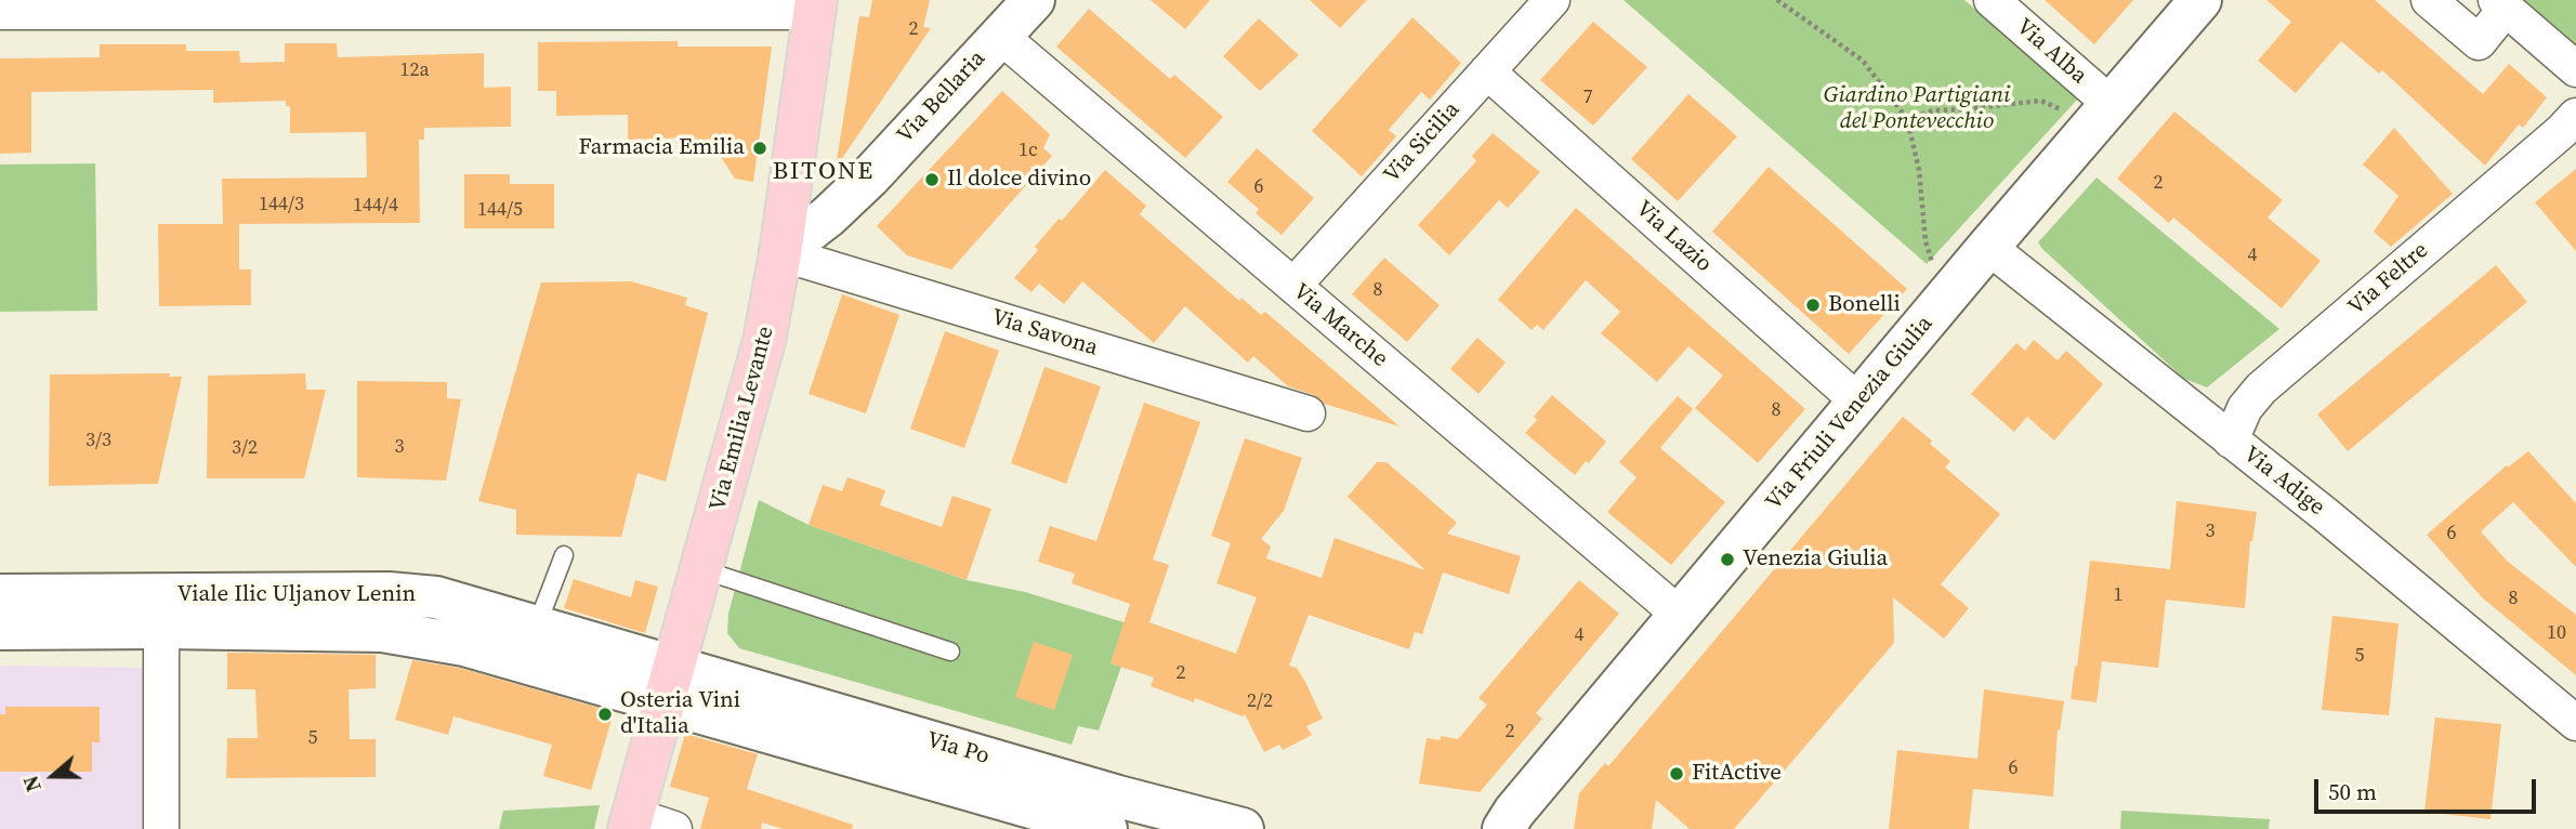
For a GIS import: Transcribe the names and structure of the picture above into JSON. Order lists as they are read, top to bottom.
{
  "streets": {
    "main road": [
      "Via Bellaria",
      "Via Friuli Venezia Giulia",
      "Via Emilia Levante",
      "Viale Ilic Uljanov Lenin",
      "Via Po"
    ],
    "street": [
      "Via Alba",
      "Via Sicilia",
      "Via Lazio",
      "Via Feltre",
      "Via Marche",
      "Via Savona",
      "Via Adige"
    ]
  },
  "crossings": [
    ["Via Alba", "Via Friuli Venezia Giulia"],
    ["Via Bellaria", "Via Marche"],
    ["Via Bellaria", "Via Savona"],
    ["Via Bellaria", "Via Emilia Levante"],
    ["Via Sicilia", "Via Lazio"],
    ["Via Sicilia", "Via Marche"],
    ["Via Lazio", "Via Friuli Venezia Giulia"],
    ["Via Feltre", "Via Adige"],
    ["Via Marche", "Via Friuli Venezia Giulia"],
    ["Via Savona", "Via Emilia Levante"],
    ["Via Friuli Venezia Giulia", "Via Adige"],
    ["Via Emilia Levante", "Viale Ilic Uljanov Lenin"],
    ["Via Emilia Levante", "Via Po"],
    ["Viale Ilic Uljanov Lenin", "Via Po"]
  ],
  "districts": ["BITONE"],
  "parks": ["Giardino Partigiani del Pontevecchio"],
  "places": [
    "Farmacia Emilia",
    "Il dolce divino",
    "Bonelli",
    "Venezia Giulia",
    "Osteria Vini d'Italia",
    "FitActive"
  ],
  "house_numbers": [
    "2",
    "12a",
    "7",
    "1c",
    "2",
    "6",
    "144/3",
    "144/4",
    "144/5",
    "4",
    "8",
    "8",
    "3/3",
    "3",
    "3/2",
    "3",
    "6",
    "1",
    "8",
    "10",
    "4",
    "5",
    "2",
    "2/2",
    "2",
    "5",
    "6"
  ],
  "scale_bar": "50 m",
  "north": "left"
}
